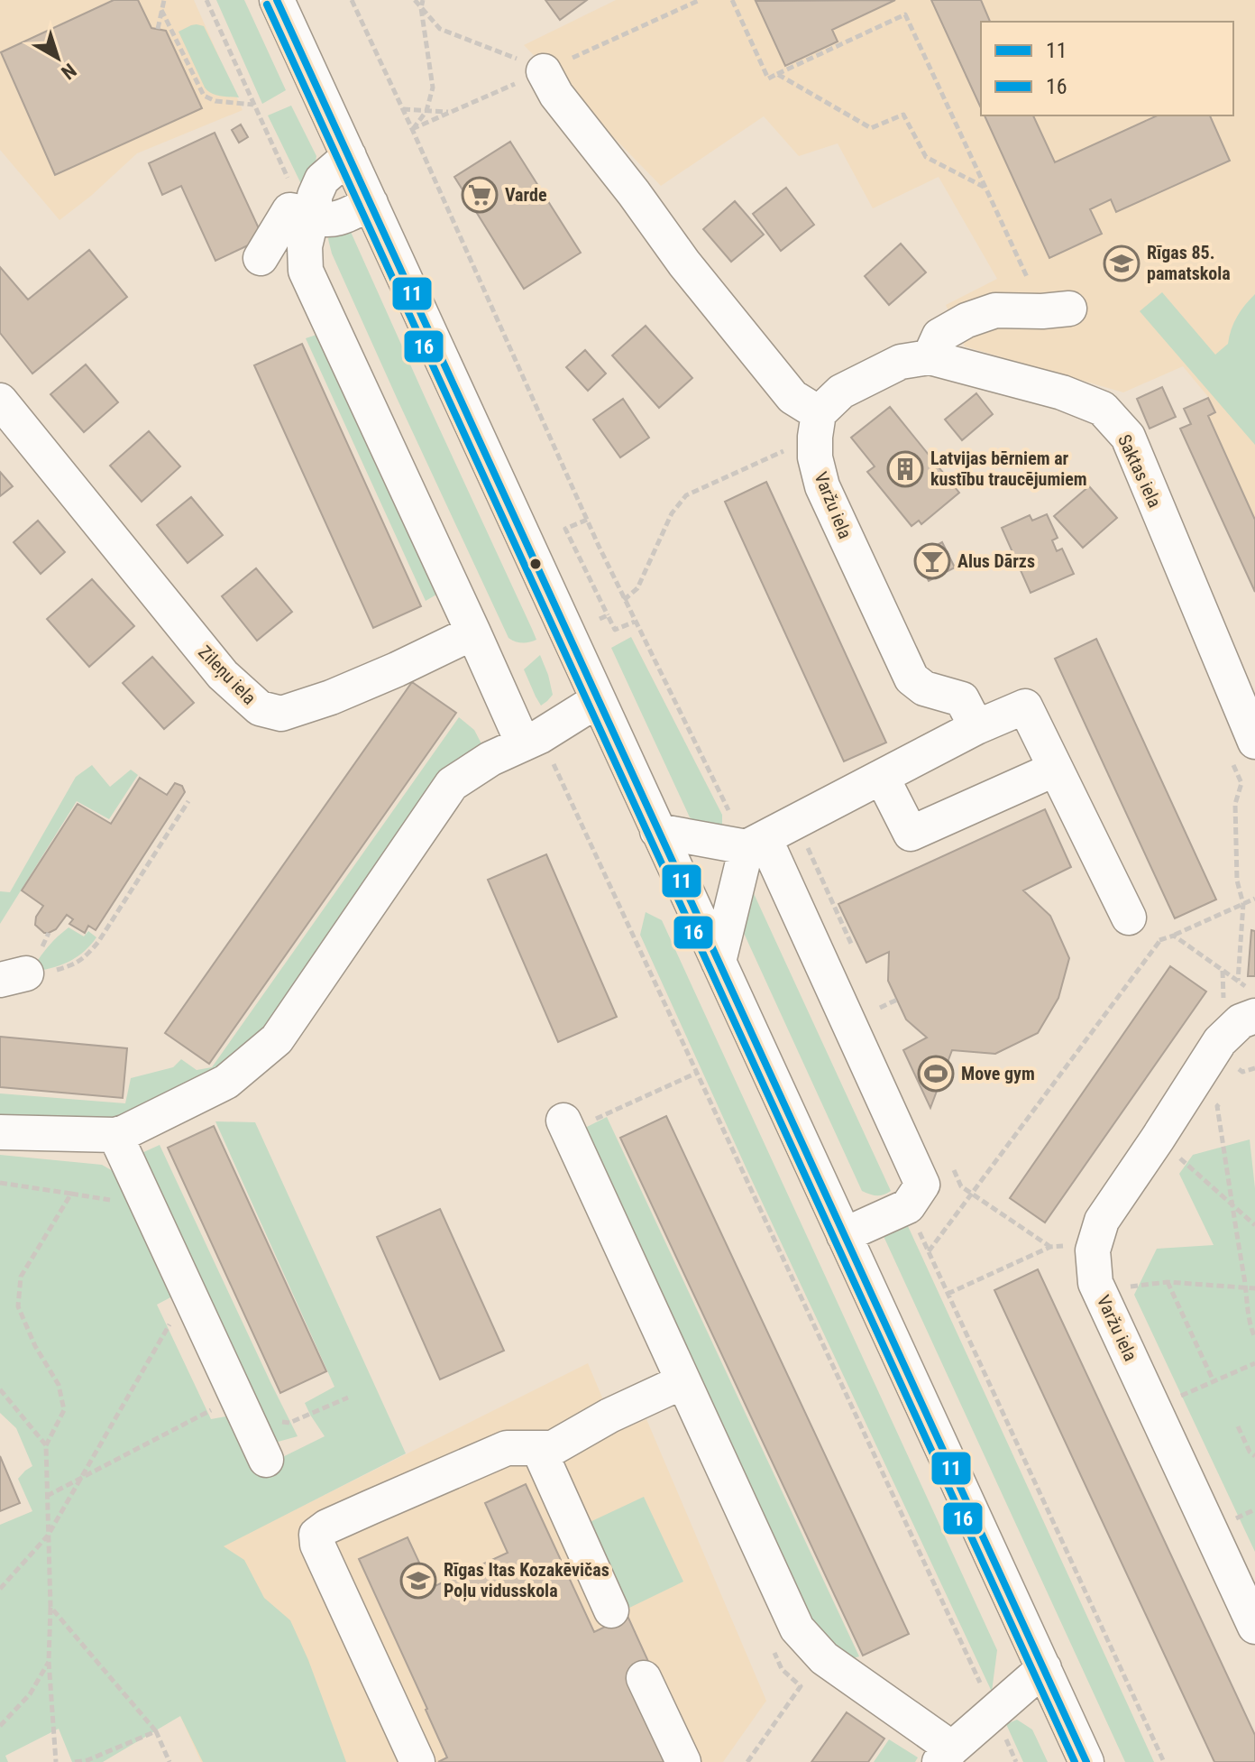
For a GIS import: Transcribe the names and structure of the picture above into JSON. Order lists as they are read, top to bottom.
{
  "streets": {
    "street": ["Saktas iela", "Varžu iela", "Zileņu iela"]
  },
  "crossings": [
    ["Saktas iela", "Varžu iela"]
  ],
  "places": {
    "supermarket": ["Varde"],
    "school or university": ["Rīgas 85. pamatskola", "Rīgas Itas Kozakēvičas Poļu vidusskola"],
    "building": ["Latvijas bērniem ar kustību traucējumiem"],
    "bar": ["Alus Dārzs"],
    "sports": ["Move gym"]
  },
  "lines": ["transit line 11", "transit line 16"],
  "legend": ["11", "16"],
  "north": "bottom right"
}
